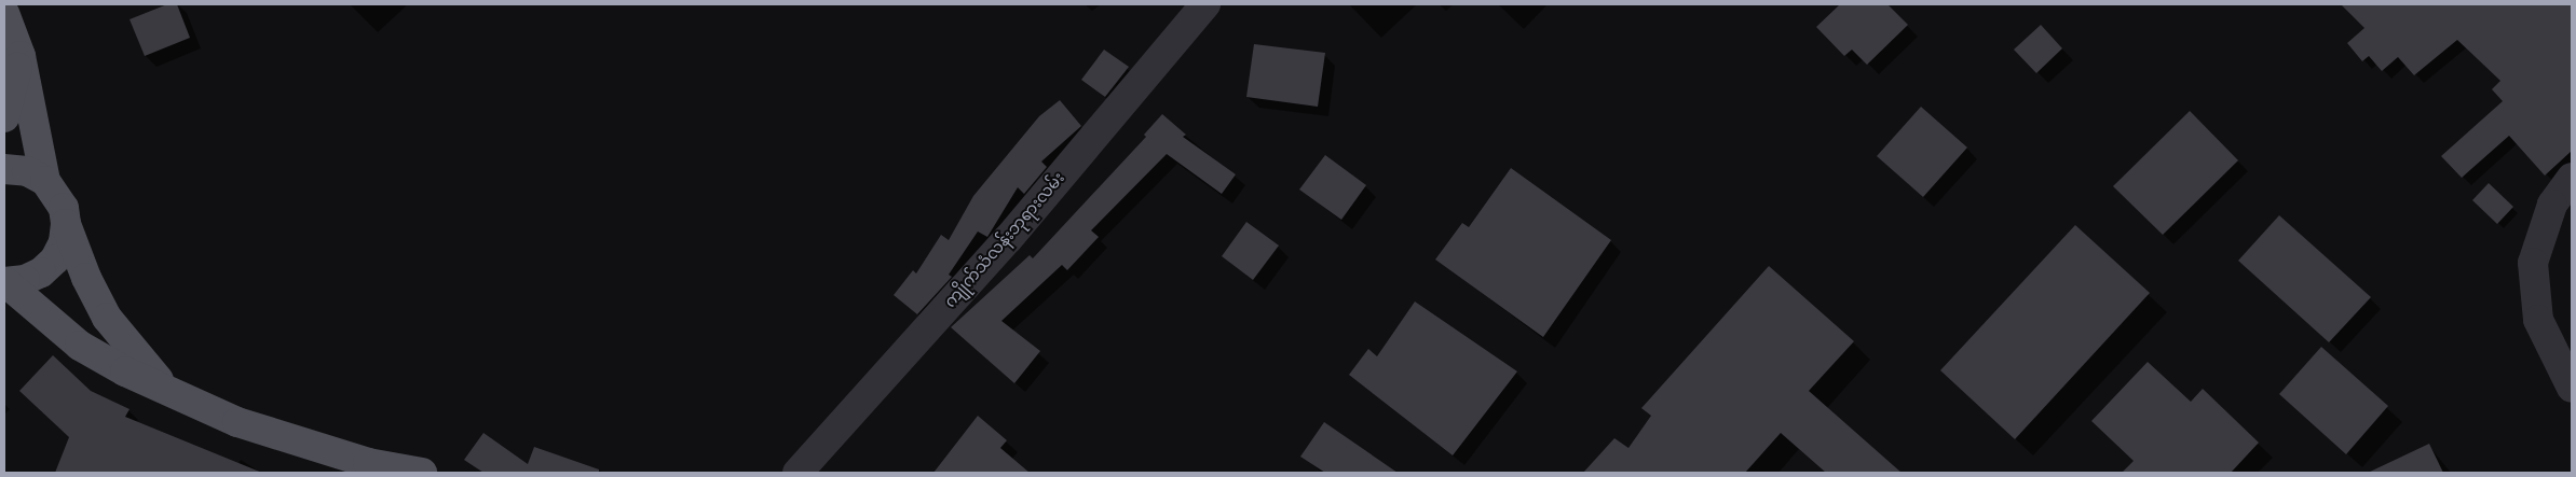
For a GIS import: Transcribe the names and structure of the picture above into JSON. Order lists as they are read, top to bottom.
{
  "streets": {
    "street": ["ကျိုက်သံလန်းဘုရားလမ်း"]
  }
}
